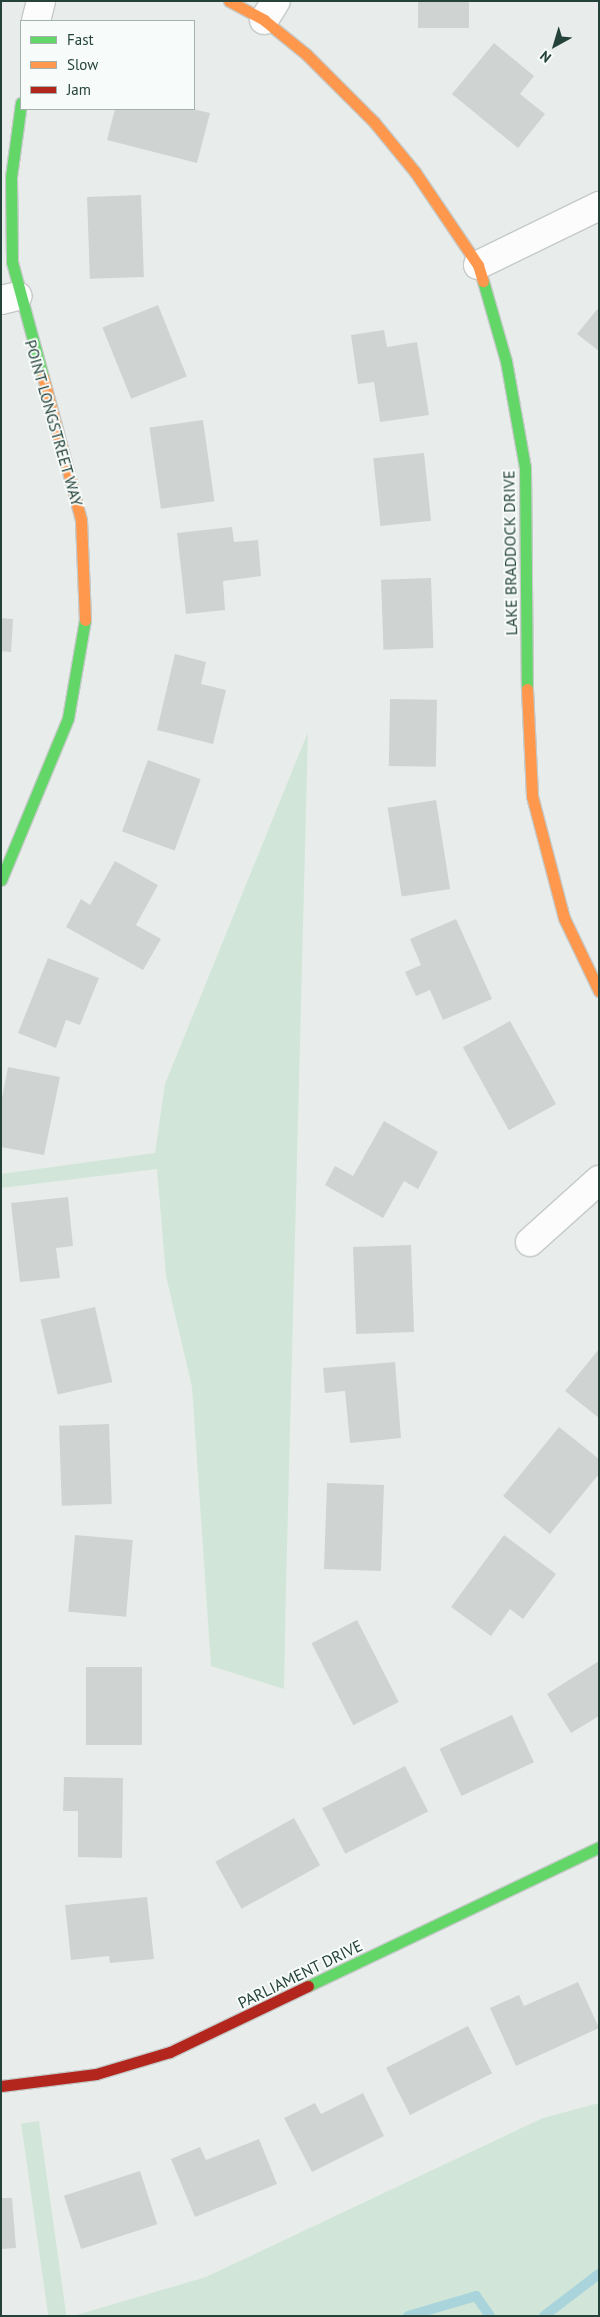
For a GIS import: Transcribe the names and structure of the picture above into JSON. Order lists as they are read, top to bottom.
{
  "streets": {
    "street": ["POINT LONGSTREET WAY", "LAKE BRADDOCK DRIVE", "PARLIAMENT DRIVE"]
  },
  "legend": ["Fast", "Slow", "Jam"],
  "north": "bottom left"
}
